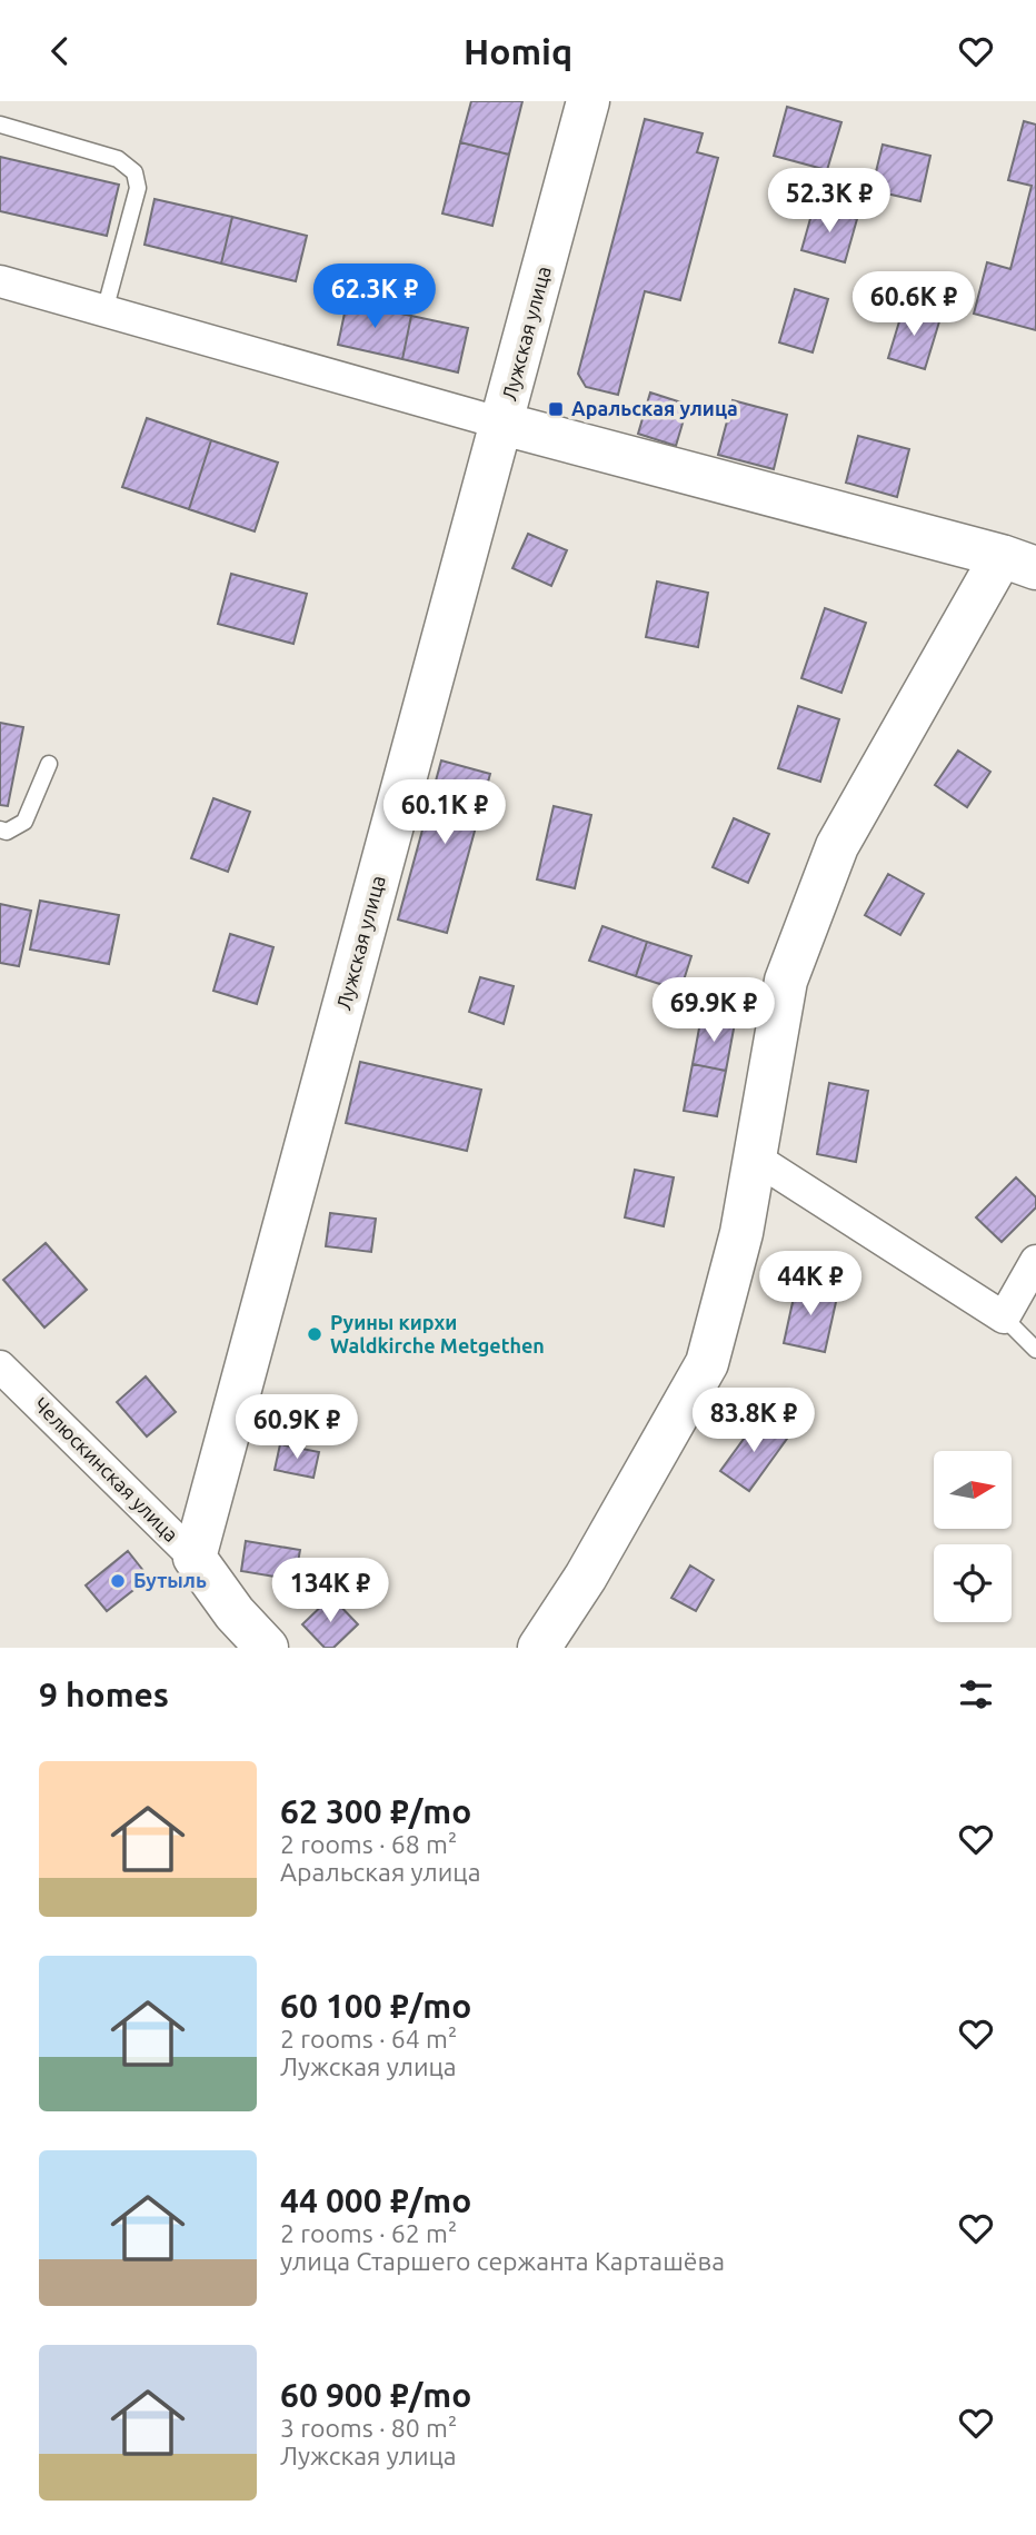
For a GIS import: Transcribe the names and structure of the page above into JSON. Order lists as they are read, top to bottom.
{
  "streets": {
    "main road": ["Лужская улица", "Челюскинская улица"]
  },
  "crossings": [
    ["Лужская улица", "Челюскинская улица"]
  ],
  "places": {
    "transit": ["Аральская улица"],
    "other": ["Руины кирхи Waldkirche Metgethen", "Бутыль"]
  },
  "north": "right",
  "page": {
    "header": "Homiq",
    "price": [
      "52.3K ₽",
      "62.3K ₽",
      "60.6K ₽",
      "60.1K ₽",
      "69.9K ₽",
      "44K ₽",
      "83.8K ₽",
      "60.9K ₽",
      "134K ₽"
    ],
    "heading": "9 homes",
    "list": [
      {
        "name": "62 300 ₽/mo",
        "note": "2 rooms · 68 m² · Аральская улица"
      },
      {
        "name": "60 100 ₽/mo",
        "note": "2 rooms · 64 m² · Лужская улица"
      },
      {
        "name": "44 000 ₽/mo",
        "note": "2 rooms · 62 m² · улица Старшего сержанта Карташёва"
      },
      {
        "name": "60 900 ₽/mo",
        "note": "3 rooms · 80 m² · Лужская улица"
      }
    ]
  }
}
